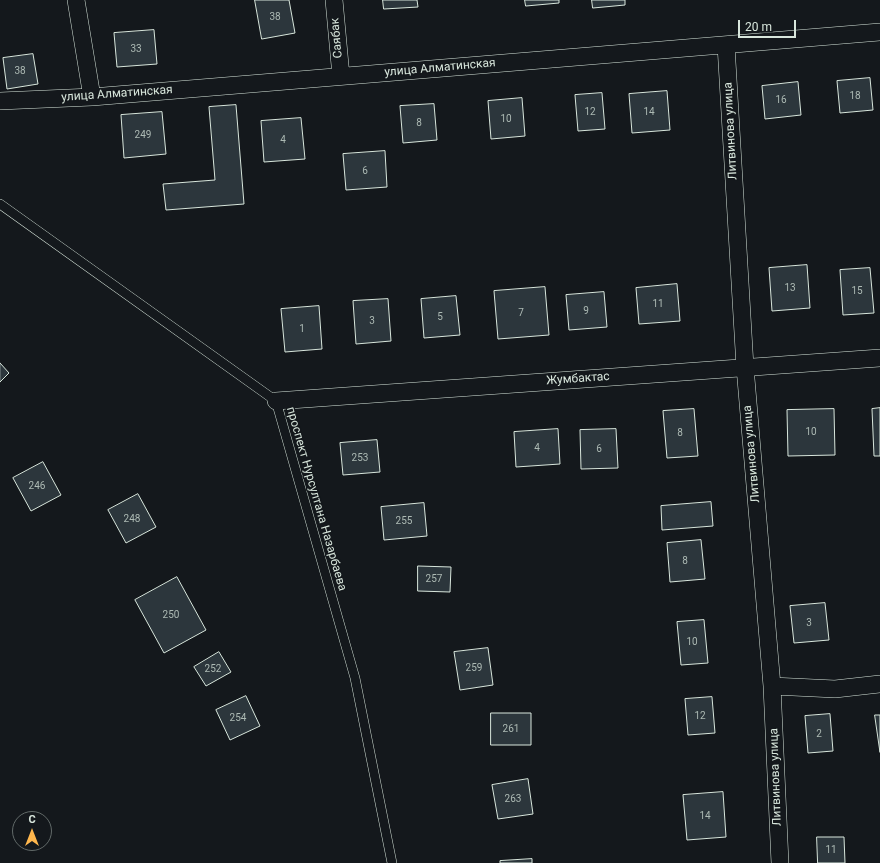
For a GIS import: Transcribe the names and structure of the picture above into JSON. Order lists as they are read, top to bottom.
{
  "streets": {
    "street": [
      "Саябак",
      "улица Алматинская",
      "Литвинова улица",
      "Жумбактас"
    ],
    "lane": ["проспект Нурсултана Назарбаева"]
  },
  "crossings": [
    ["Саябак", "улица Алматинская"],
    ["улица Алматинская", "Литвинова улица"],
    ["Литвинова улица", "Жумбактас"],
    ["Жумбактас", "проспект Нурсултана Назарбаева"]
  ],
  "house_numbers": [
    "38",
    "33",
    "38",
    "18",
    "16",
    "12",
    "14",
    "10",
    "8",
    "249",
    "4",
    "6",
    "13",
    "15",
    "11",
    "9",
    "7",
    "5",
    "3",
    "1",
    "10",
    "8",
    "4",
    "6",
    "253",
    "246",
    "248",
    "255",
    "8",
    "257",
    "250",
    "3",
    "10",
    "259",
    "252",
    "12",
    "254",
    "261",
    "2",
    "263",
    "14",
    "11"
  ],
  "scale_bar": "20 m",
  "north": "top"
}
